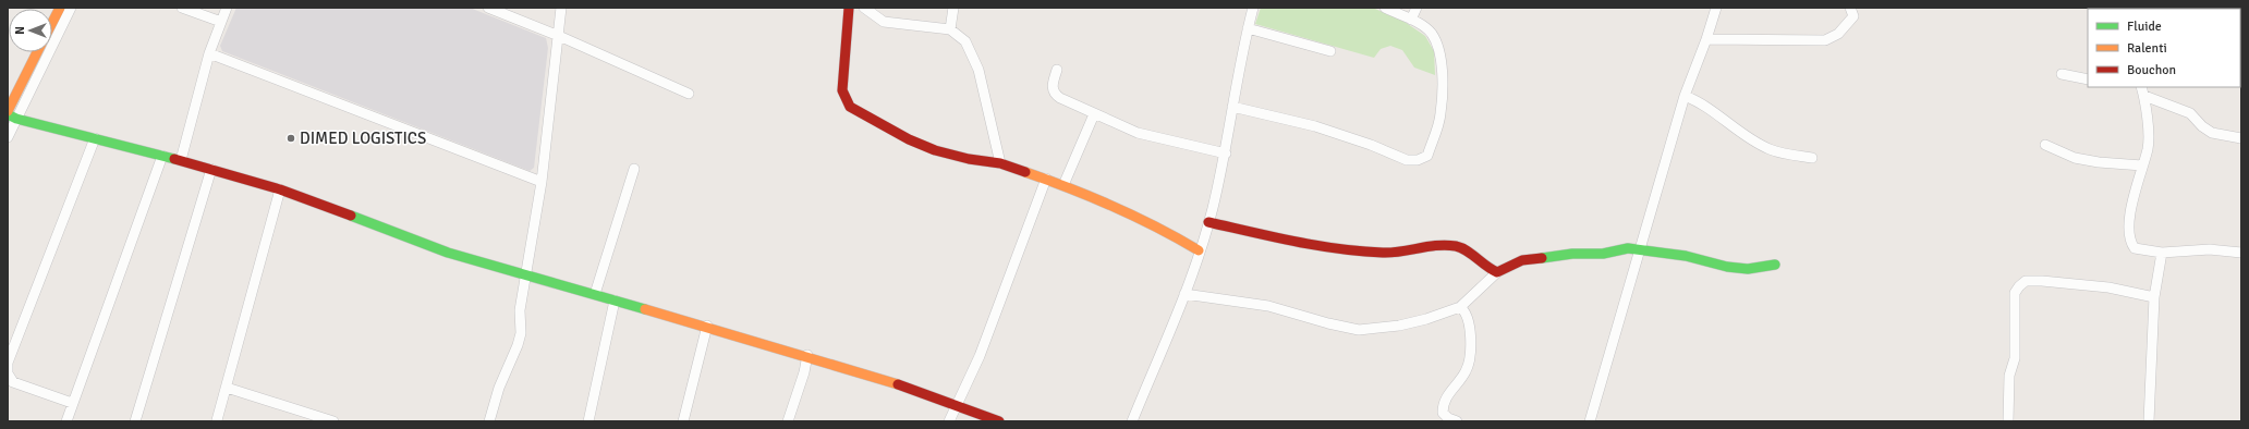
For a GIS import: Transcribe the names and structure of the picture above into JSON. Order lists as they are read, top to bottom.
{
  "places": ["DIMED LOGISTICS"],
  "legend": ["Fluide", "Ralenti", "Bouchon"],
  "north": "left"
}
